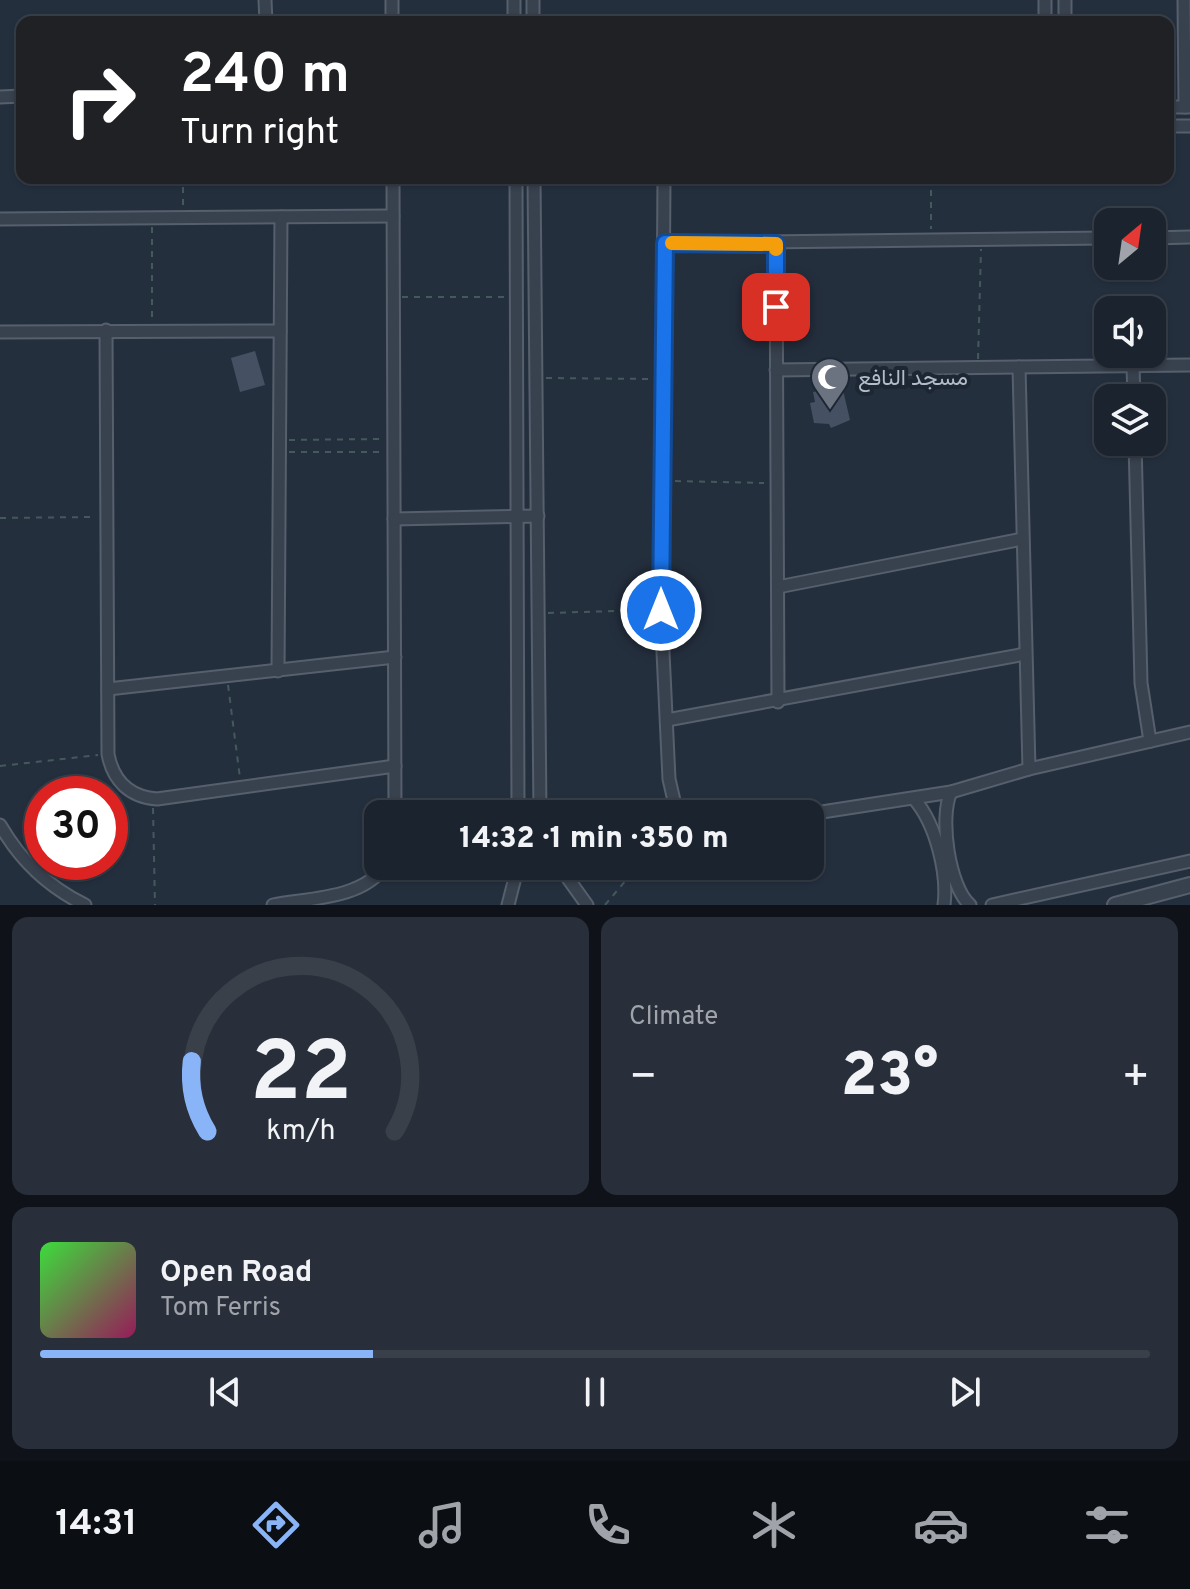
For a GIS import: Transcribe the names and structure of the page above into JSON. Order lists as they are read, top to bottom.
{
  "places": {
    "mosque": ["مسجد النافع"]
  },
  "north": "top right",
  "page": {
    "turn": ["240 m", "Turn right"],
    "limit": "30",
    "trip": "14:32 · 1 min · 350 m",
    "tile": "Climate",
    "heat": ["−", "23°", "+"],
    "song": ["Open Road", "Tom Ferris"],
    "tabs": "14:31",
    "gauge": ["22", "km/h"]
  }
}
